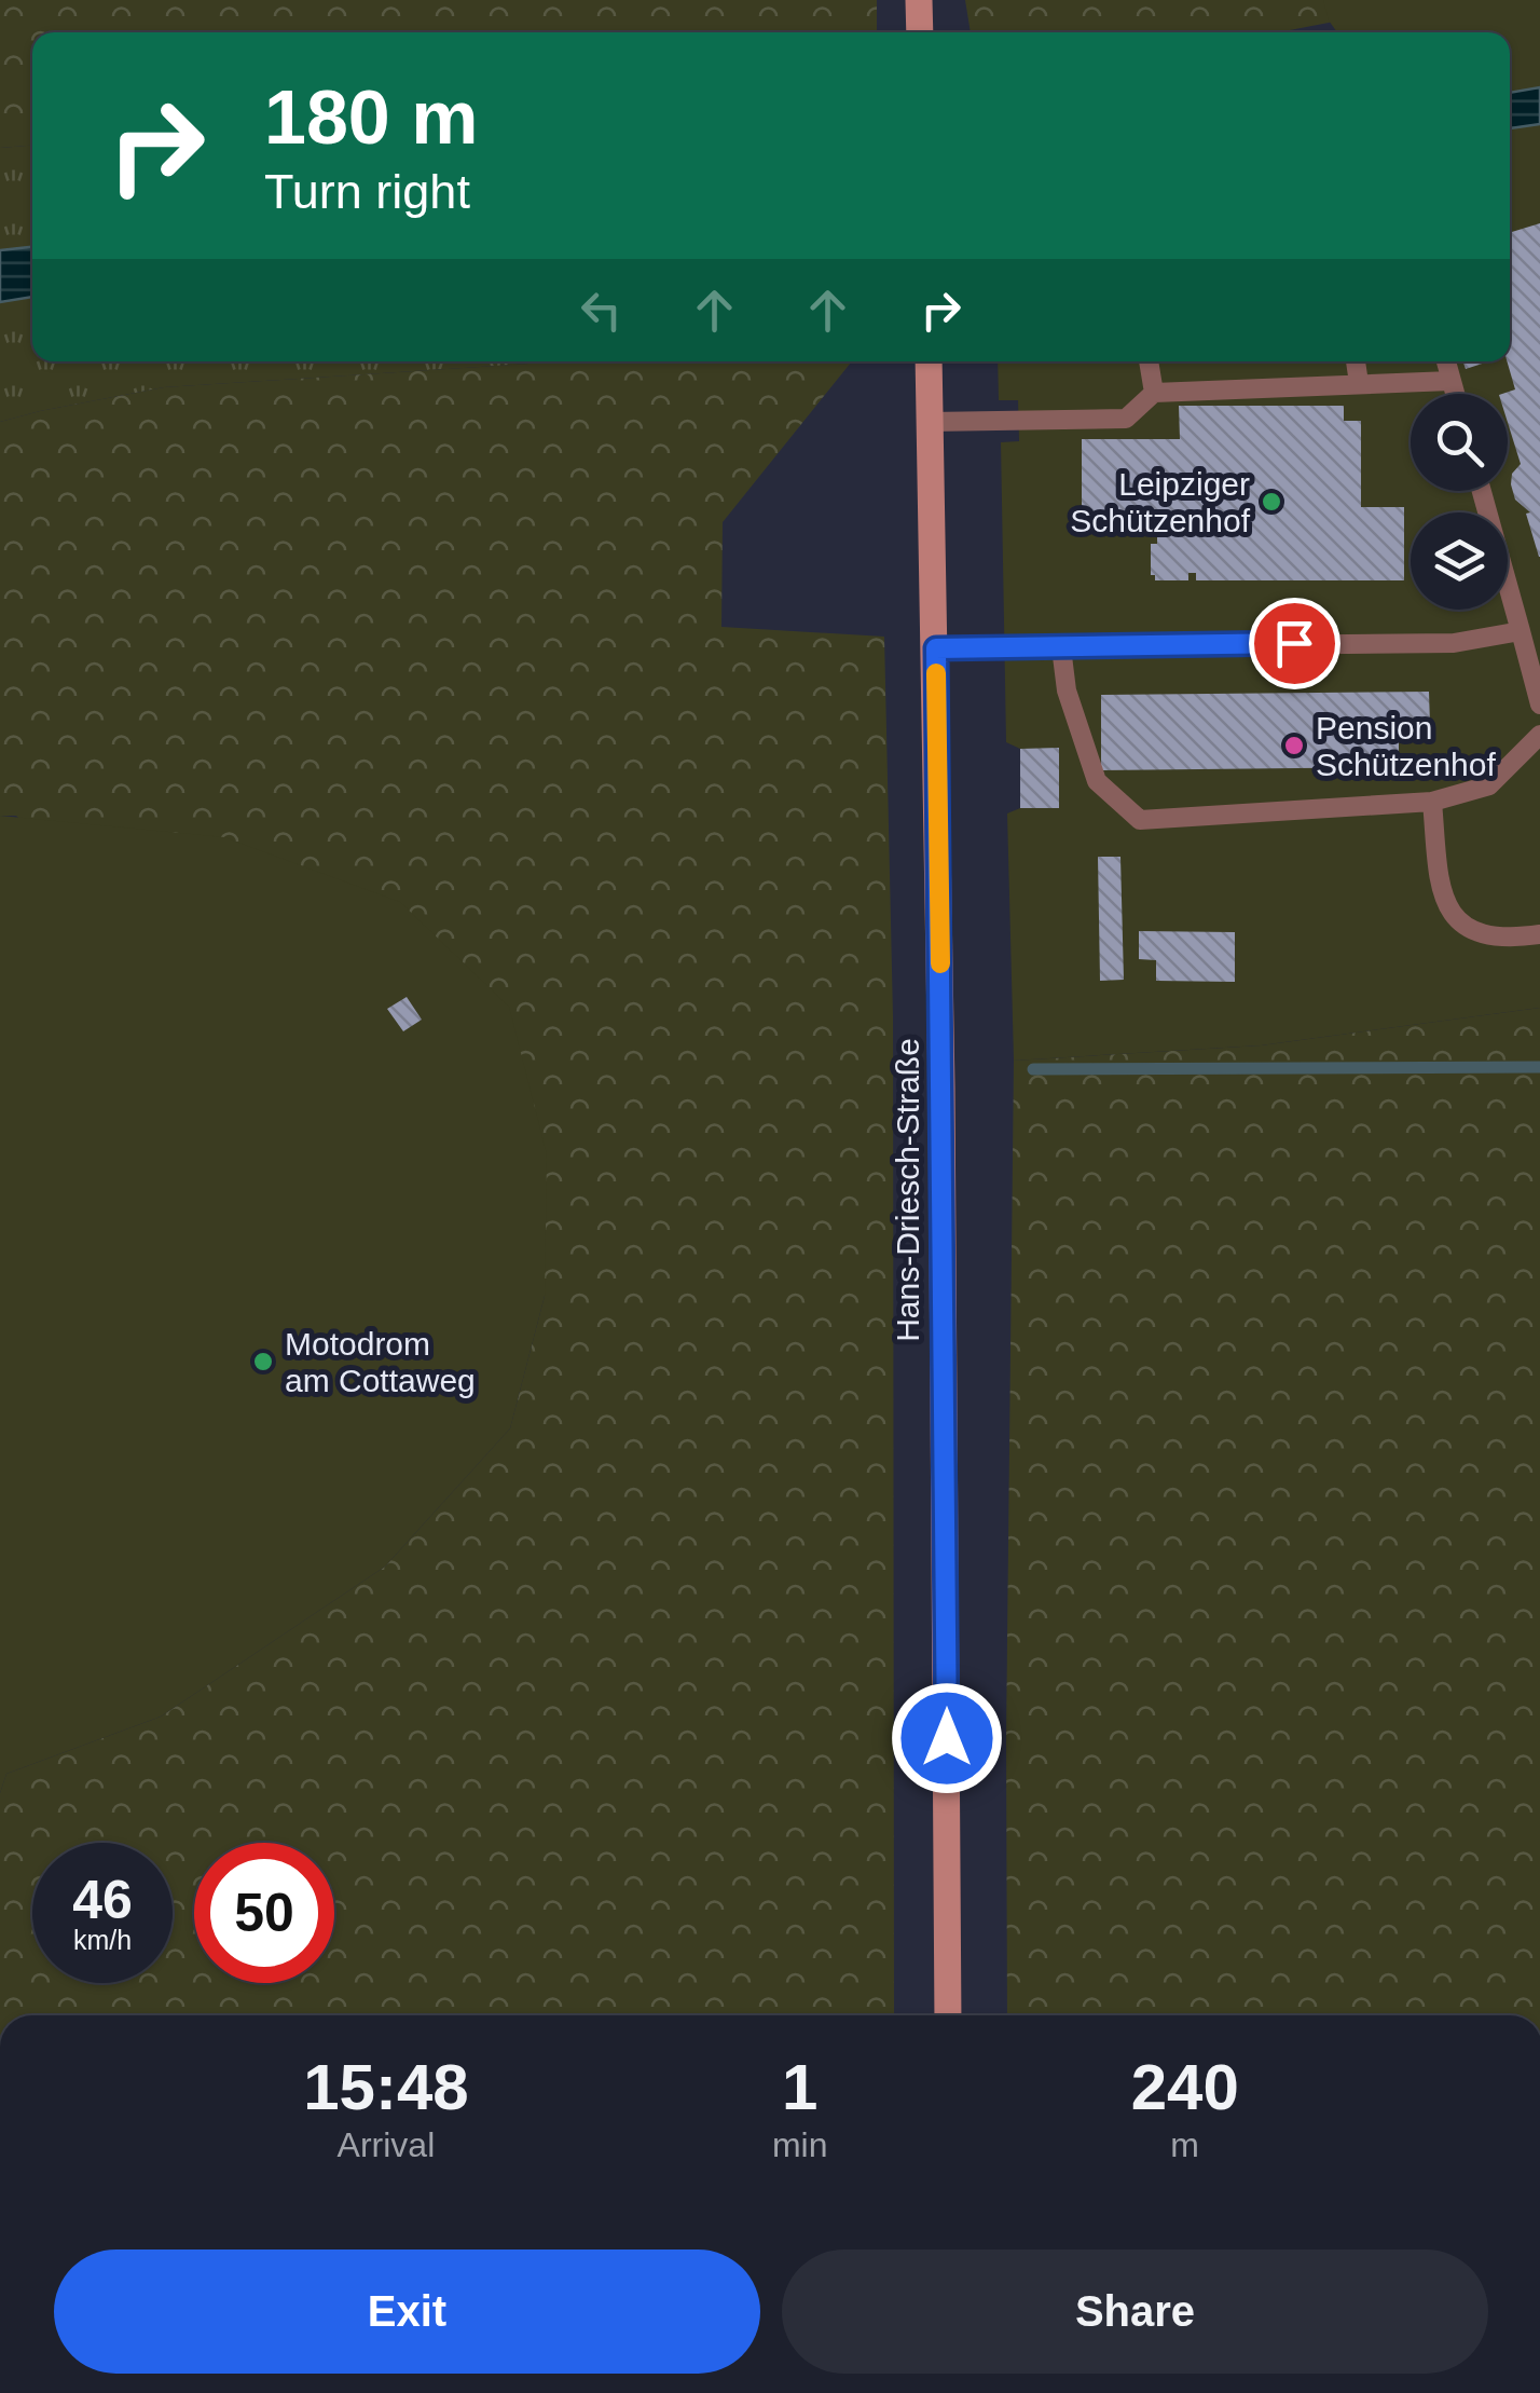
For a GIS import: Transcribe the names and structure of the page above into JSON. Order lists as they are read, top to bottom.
{
  "streets": {
    "main road": ["Hans-Driesch-Straße"]
  },
  "places": ["Leipziger Schützenhof", "Pension Schützenhof", "Motodrom am Cottaweg"],
  "page": {
    "turn": ["180 m", "Turn right"],
    "speed": "46 km/h",
    "limit": "50",
    "eta": [
      "15:48",
      "Arrival",
      "1",
      "min",
      "240",
      "m"
    ],
    "buttons": ["Exit", "Share"]
  }
}
